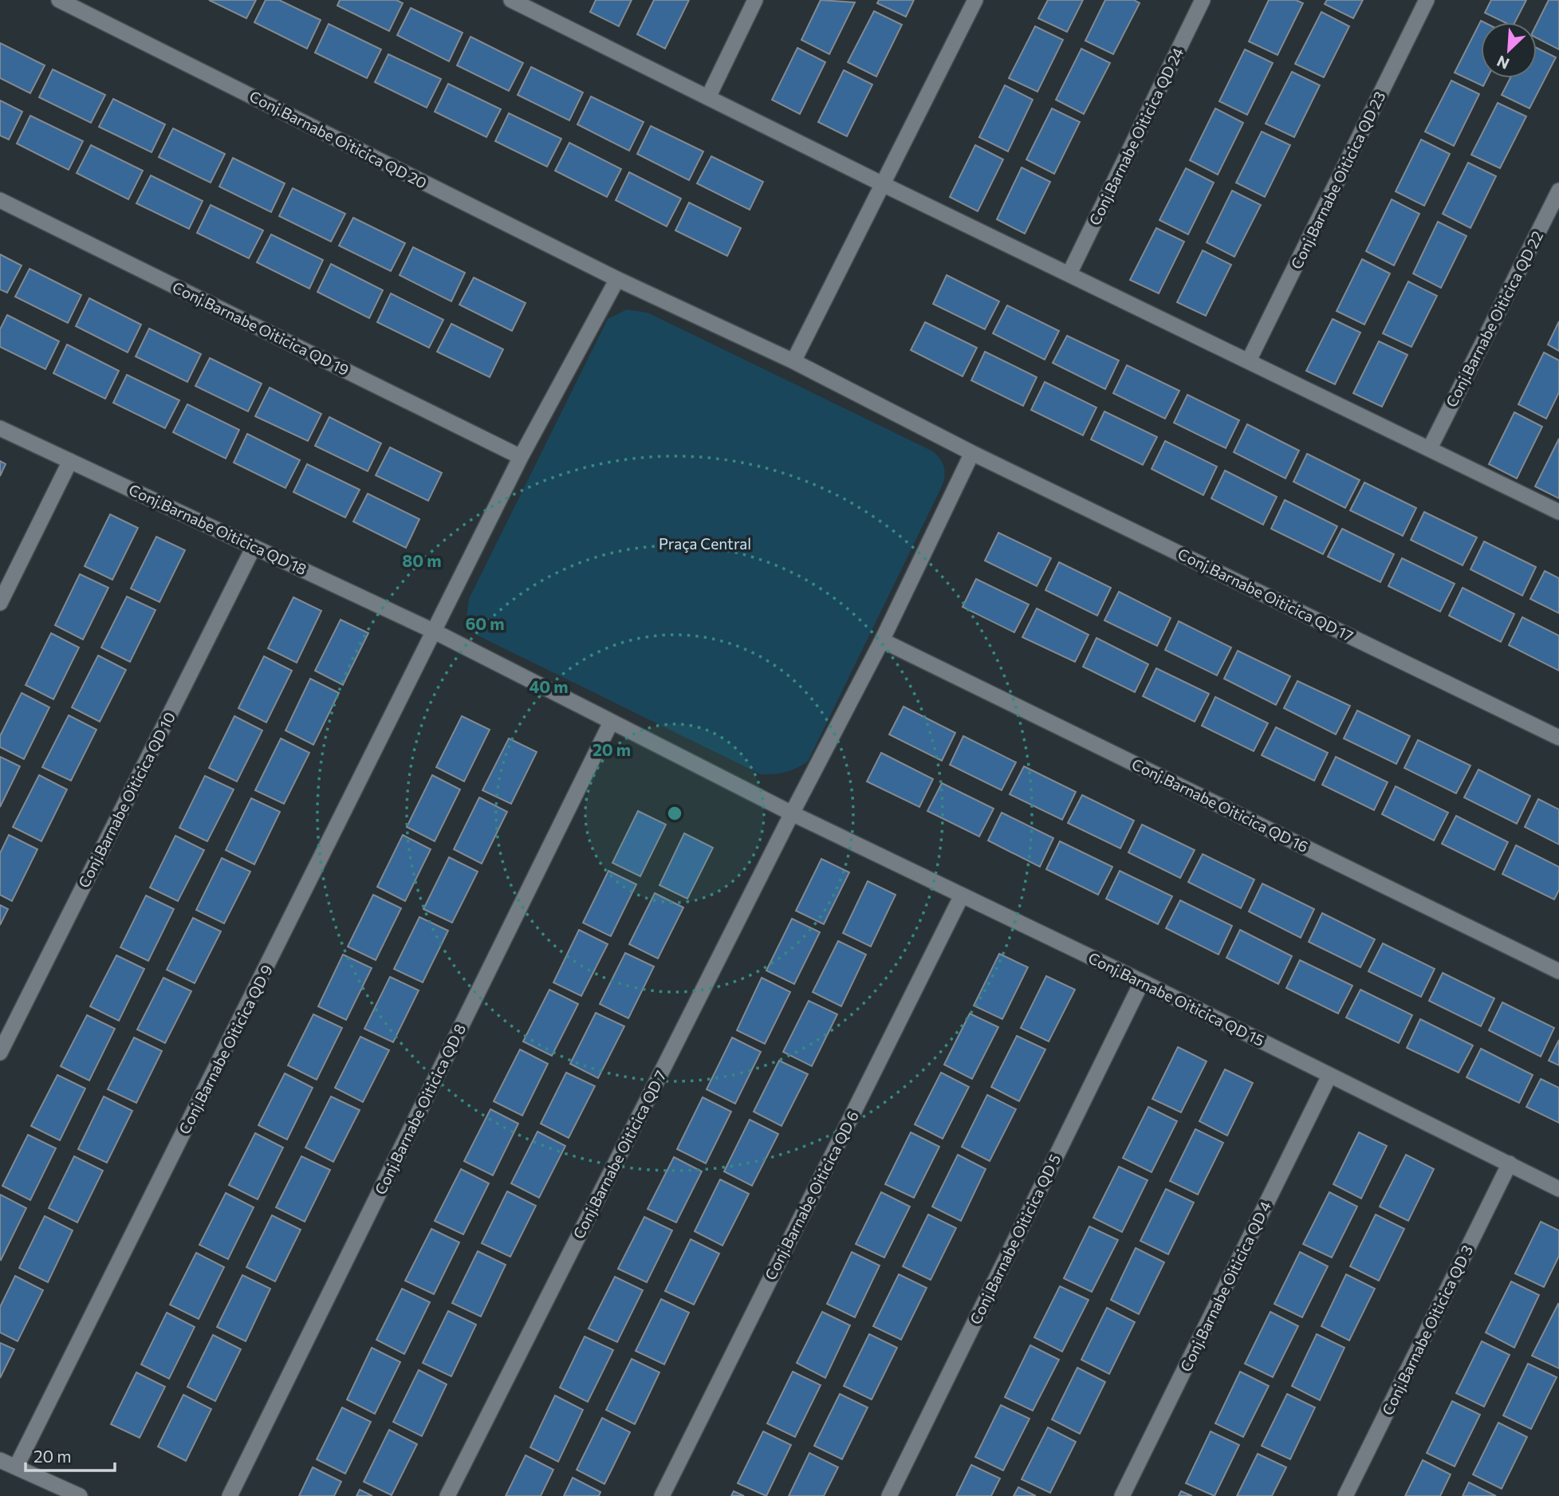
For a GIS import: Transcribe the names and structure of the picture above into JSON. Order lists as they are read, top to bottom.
{
  "streets": {
    "street": [
      "Conj.Barnabe Oiticica QD 24",
      "Conj.Barnabe Oiticica QD 20",
      "Conj.Barnabe Oiticica QD 23",
      "Conj.Barnabe Oiticica QD 22",
      "Conj.Barnabe Oiticica QD 19",
      "Conj.Barnabe Oiticica QD 18",
      "Conj.Barnabe Oiticica QD 17",
      "Conj.Barnabe Oiticica QD 10",
      "Conj.Barnabe Oiticica QD 16",
      "Conj.Barnabe Oiticica QD 15",
      "Conj.Barnabe Oiticica QD 9",
      "Conj.Barnabe Oiticica QD 8",
      "Conj.Barnabe Oiticica QD 7",
      "Conj.Barnabe Oiticica QD 6",
      "Conj.Barnabe Oiticica QD 5",
      "Conj.Barnabe Oiticica QD 4",
      "Conj.Barnabe Oiticica QD 3"
    ]
  },
  "crossings": [
    ["Conj.Barnabe Oiticica QD 20", "Conj.Barnabe Oiticica QD 17"],
    ["Conj.Barnabe Oiticica QD 20", "Conj.Barnabe Oiticica QD 9"],
    ["Conj.Barnabe Oiticica QD 19", "Conj.Barnabe Oiticica QD 9"],
    ["Conj.Barnabe Oiticica QD 18", "Conj.Barnabe Oiticica QD 10"],
    ["Conj.Barnabe Oiticica QD 18", "Conj.Barnabe Oiticica QD 15"],
    ["Conj.Barnabe Oiticica QD 18", "Conj.Barnabe Oiticica QD 9"],
    ["Conj.Barnabe Oiticica QD 18", "Conj.Barnabe Oiticica QD 8"],
    ["Conj.Barnabe Oiticica QD 17", "Conj.Barnabe Oiticica QD 7"],
    ["Conj.Barnabe Oiticica QD 16", "Conj.Barnabe Oiticica QD 7"],
    ["Conj.Barnabe Oiticica QD 15", "Conj.Barnabe Oiticica QD 8"],
    ["Conj.Barnabe Oiticica QD 15", "Conj.Barnabe Oiticica QD 7"],
    ["Conj.Barnabe Oiticica QD 15", "Conj.Barnabe Oiticica QD 6"],
    ["Conj.Barnabe Oiticica QD 15", "Conj.Barnabe Oiticica QD 5"],
    ["Conj.Barnabe Oiticica QD 15", "Conj.Barnabe Oiticica QD 4"],
    ["Conj.Barnabe Oiticica QD 15", "Conj.Barnabe Oiticica QD 3"]
  ],
  "parks": ["Praça Central"],
  "scale_bar": "20 m",
  "north": "bottom left",
  "rings": [
    "80 m",
    "60 m",
    "40 m",
    "20 m"
  ]
}
